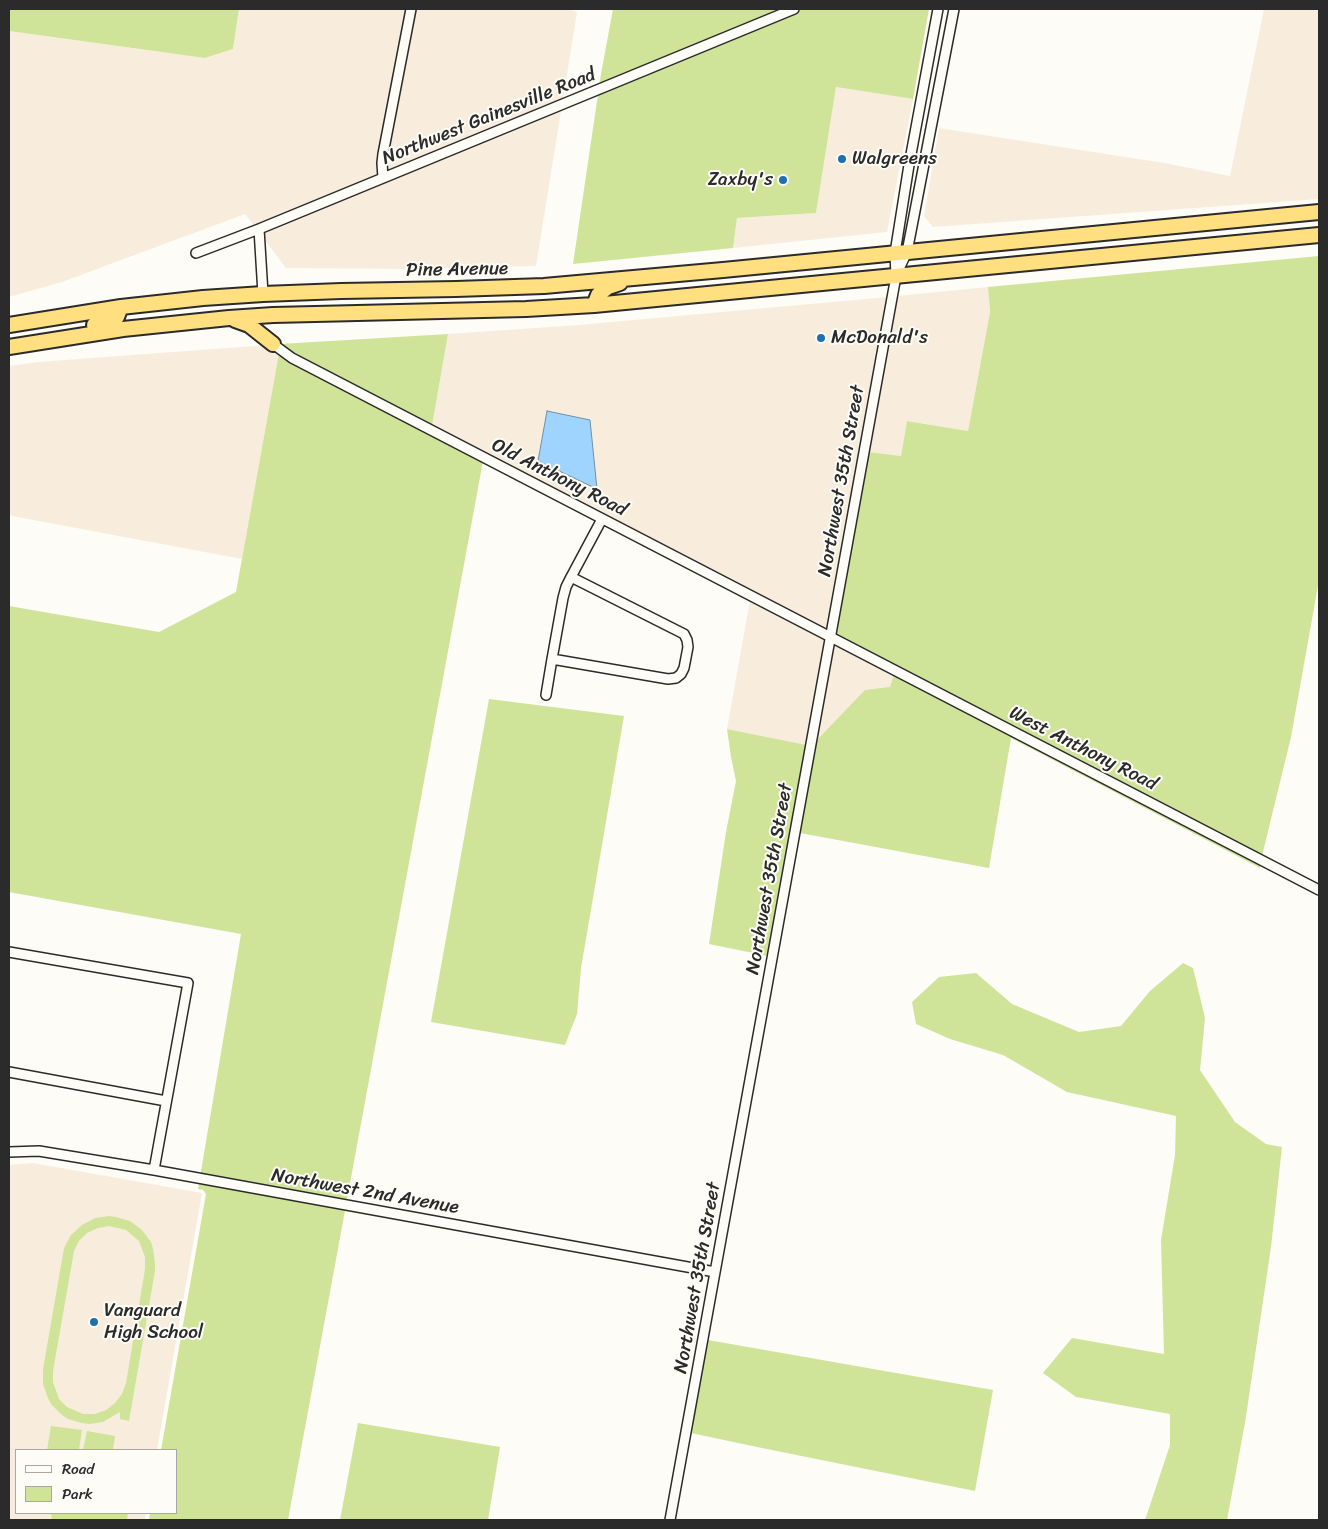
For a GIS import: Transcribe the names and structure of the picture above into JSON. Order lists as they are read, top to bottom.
{
  "streets": {
    "highway": ["Pine Avenue"],
    "street": [
      "Northwest Gainesville Road",
      "Old Anthony Road",
      "Northwest 35th Street",
      "West Anthony Road",
      "Northwest 2nd Avenue"
    ]
  },
  "crossings": [
    ["Pine Avenue", "Northwest 35th Street"],
    ["Old Anthony Road", "Northwest 35th Street"],
    ["Old Anthony Road", "West Anthony Road"],
    ["Northwest 35th Street", "West Anthony Road"],
    ["Northwest 35th Street", "Northwest 2nd Avenue"]
  ],
  "places": [
    "Walgreens",
    "Zaxby's",
    "McDonald's",
    "Vanguard High School"
  ],
  "legend": ["Road", "Park"]
}
